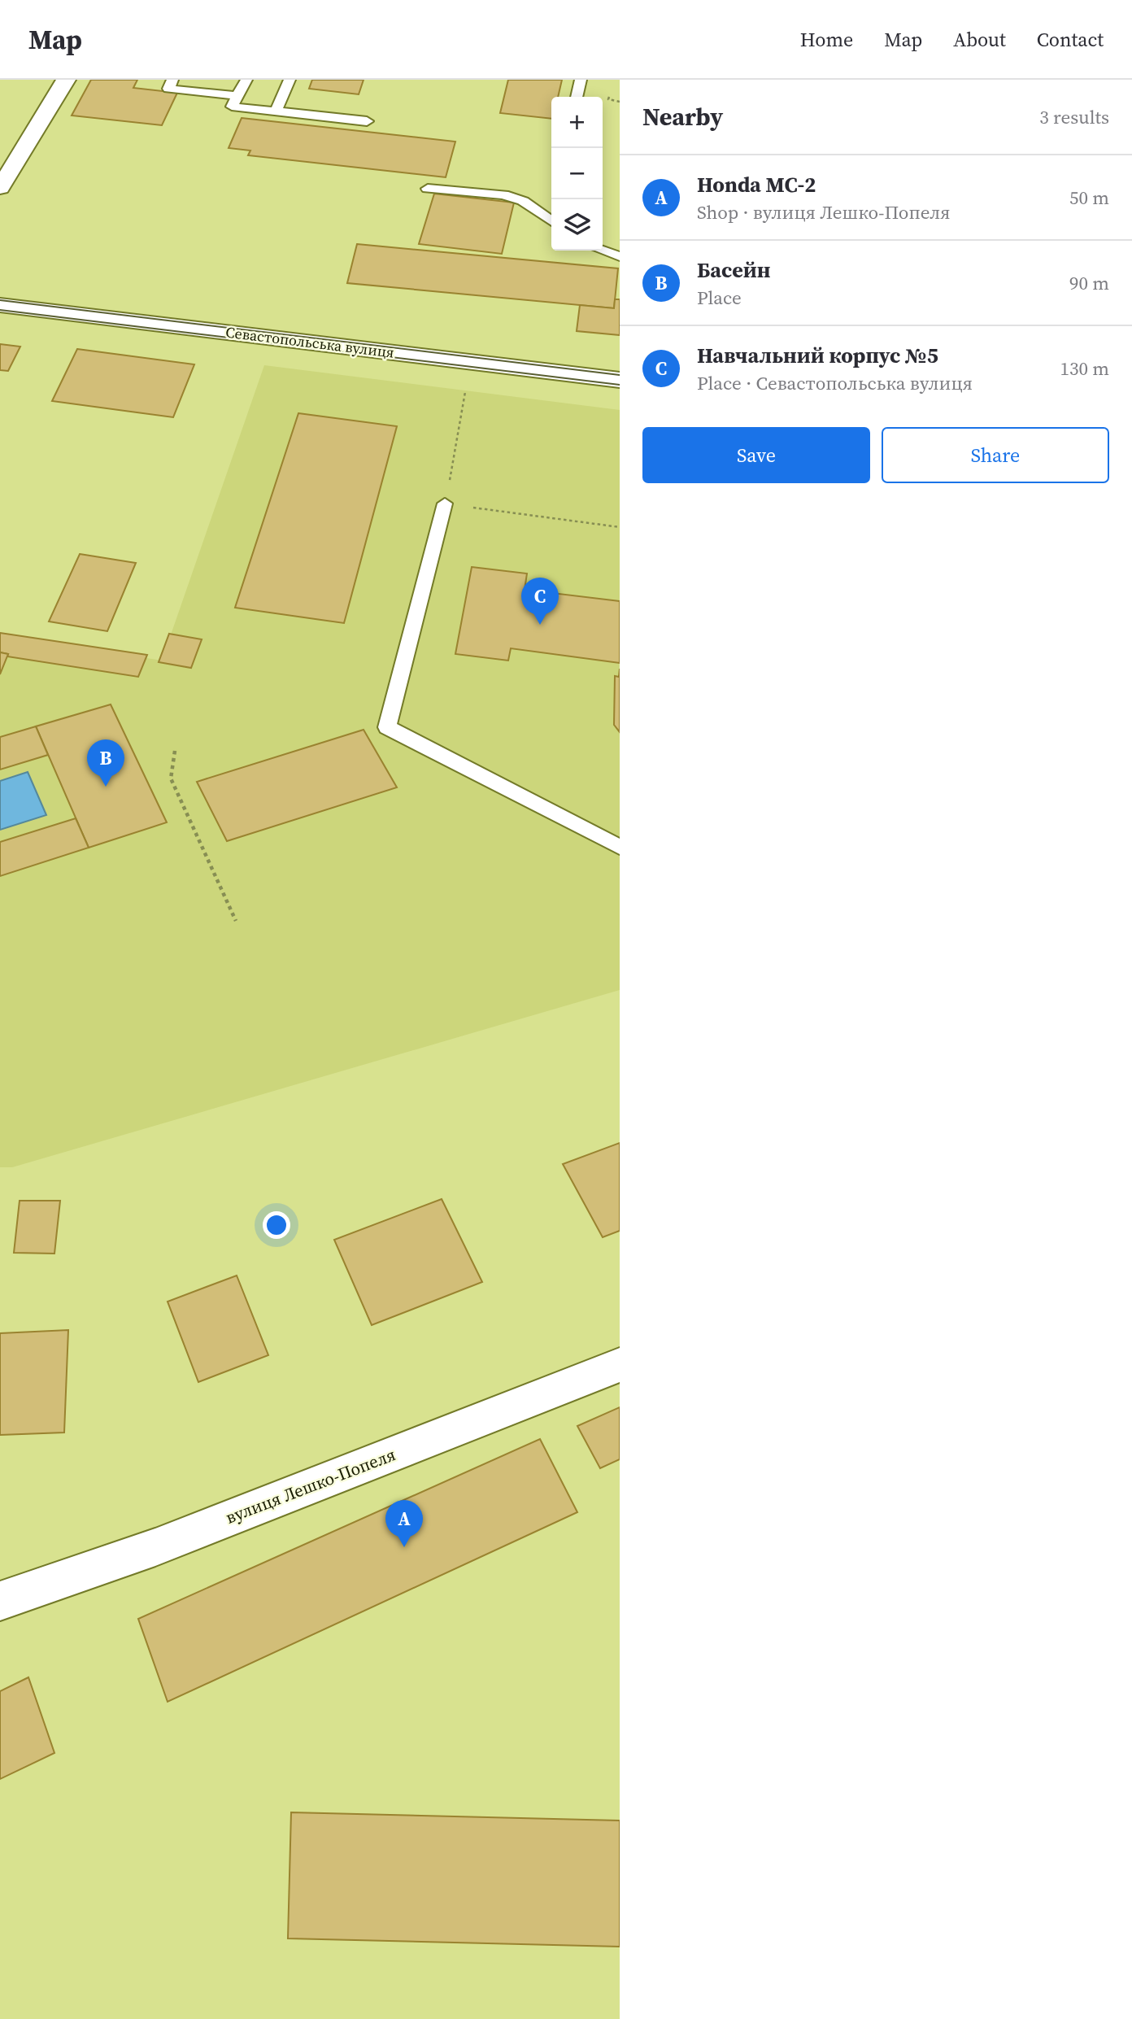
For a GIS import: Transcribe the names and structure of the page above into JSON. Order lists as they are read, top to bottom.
{
  "streets": {
    "street": ["Севастопольська вулиця", "вулиця Лешко-Попеля"]
  },
  "page": {
    "header": "Map",
    "nav": [
      "Home",
      "Map",
      "About",
      "Contact"
    ],
    "heading": ["Nearby", "3 results"],
    "map_buttons": ["+", "−"],
    "list": [
      {
        "mark": "A",
        "name": "Honda МС-2",
        "note": "Shop · вулиця Лешко-Попеля",
        "value": "50 m"
      },
      {
        "mark": "B",
        "name": "Басейн",
        "note": "Place",
        "value": "90 m"
      },
      {
        "mark": "C",
        "name": "Навчальний корпус №5",
        "note": "Place · Севастопольська вулиця",
        "value": "130 m"
      }
    ],
    "buttons": ["Save", "Share"],
    "pins": ["C", "B", "A"]
  }
}
